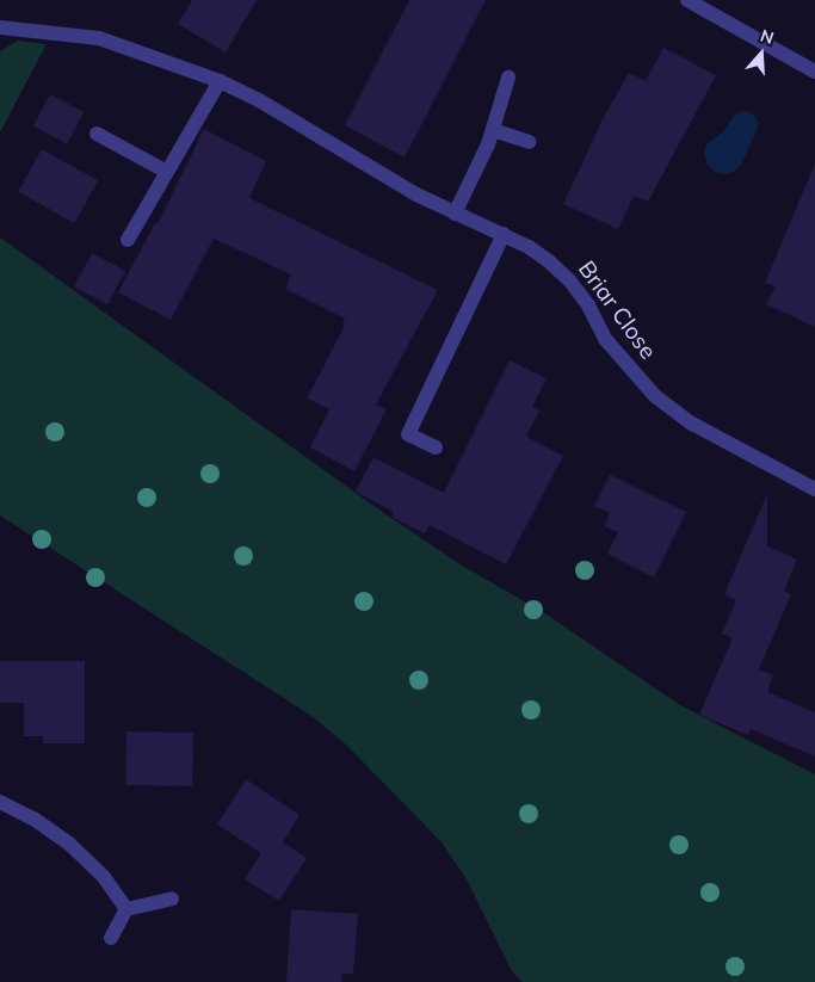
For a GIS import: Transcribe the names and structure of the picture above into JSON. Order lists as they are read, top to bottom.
{
  "streets": {
    "street": ["Briar Close"]
  },
  "north": "top"
}
